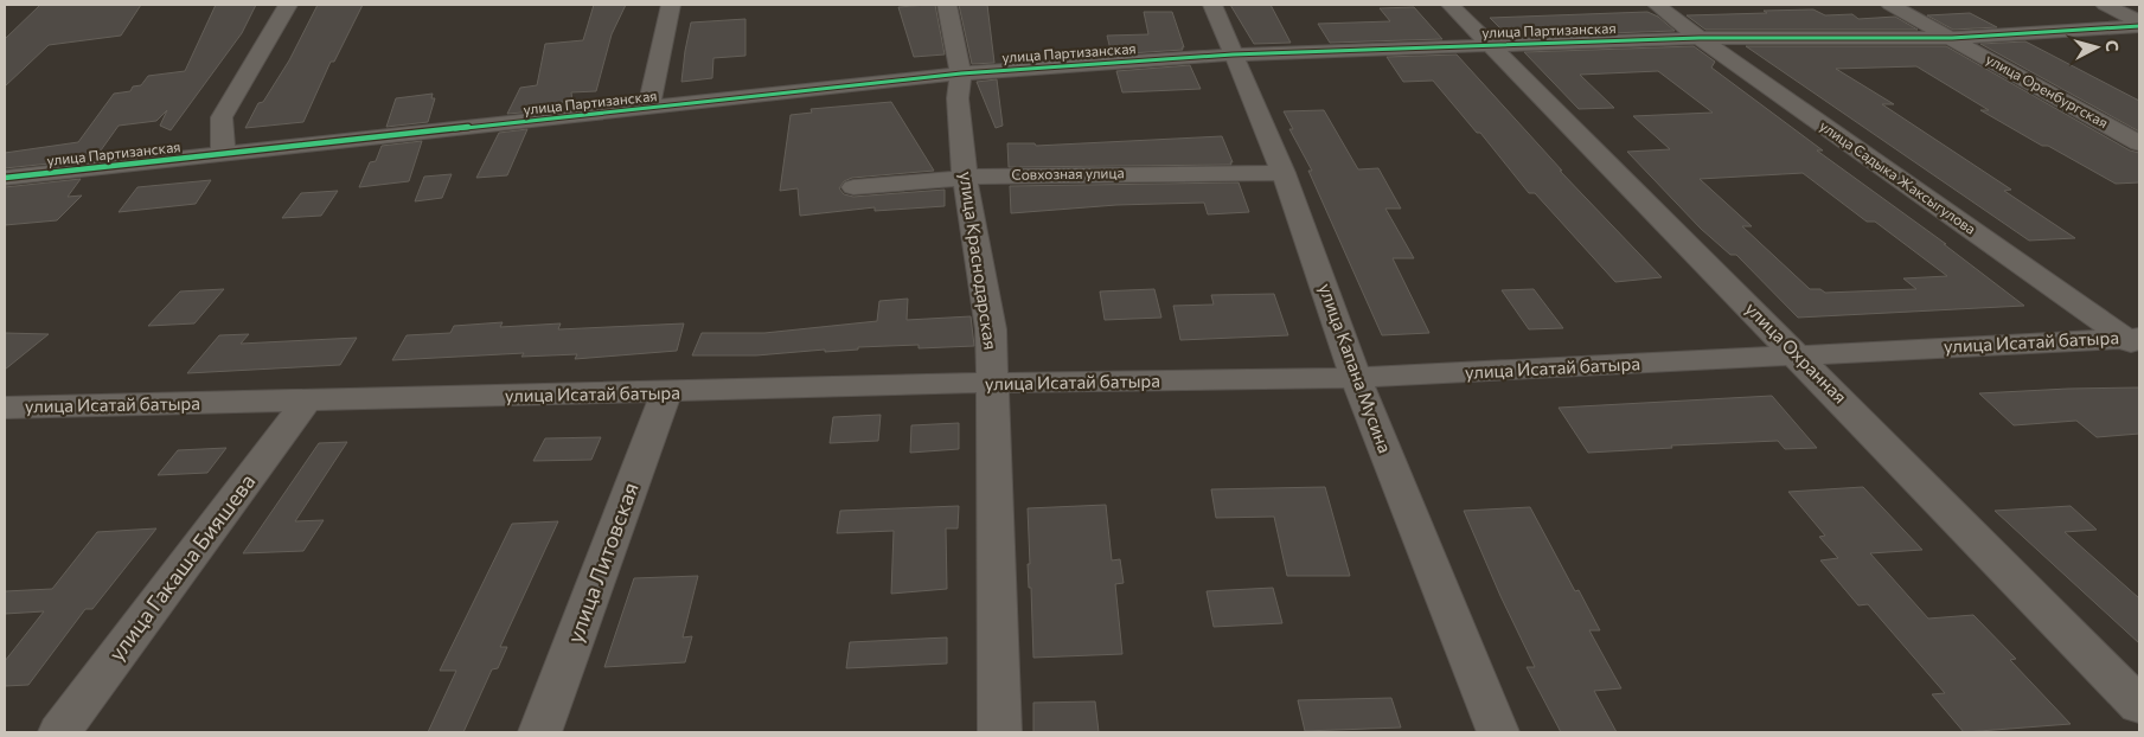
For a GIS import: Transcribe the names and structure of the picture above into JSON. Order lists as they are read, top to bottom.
{
  "streets": {
    "street": [
      "улица Партизанская",
      "улица Оренбургская",
      "Совхозная улица",
      "улица Садыка Жаксыгулова",
      "улица Краснодарская",
      "улица Исатай батыра",
      "улица Охранная",
      "улица Капана Мусина",
      "улица Литовская",
      "улица Гакаша Бияшева"
    ]
  },
  "crossings": [
    ["улица Партизанская", "улица Оренбургская"],
    ["улица Партизанская", "улица Садыка Жаксыгулова"],
    ["улица Партизанская", "улица Краснодарская"],
    ["улица Партизанская", "улица Охранная"],
    ["улица Партизанская", "улица Капана Мусина"],
    ["Совхозная улица", "улица Краснодарская"],
    ["Совхозная улица", "улица Капана Мусина"],
    ["улица Садыка Жаксыгулова", "улица Исатай батыра"],
    ["улица Краснодарская", "улица Исатай батыра"],
    ["улица Исатай батыра", "улица Охранная"],
    ["улица Исатай батыра", "улица Капана Мусина"],
    ["улица Исатай батыра", "улица Литовская"],
    ["улица Исатай батыра", "улица Гакаша Бияшева"]
  ],
  "north": "right"
}
